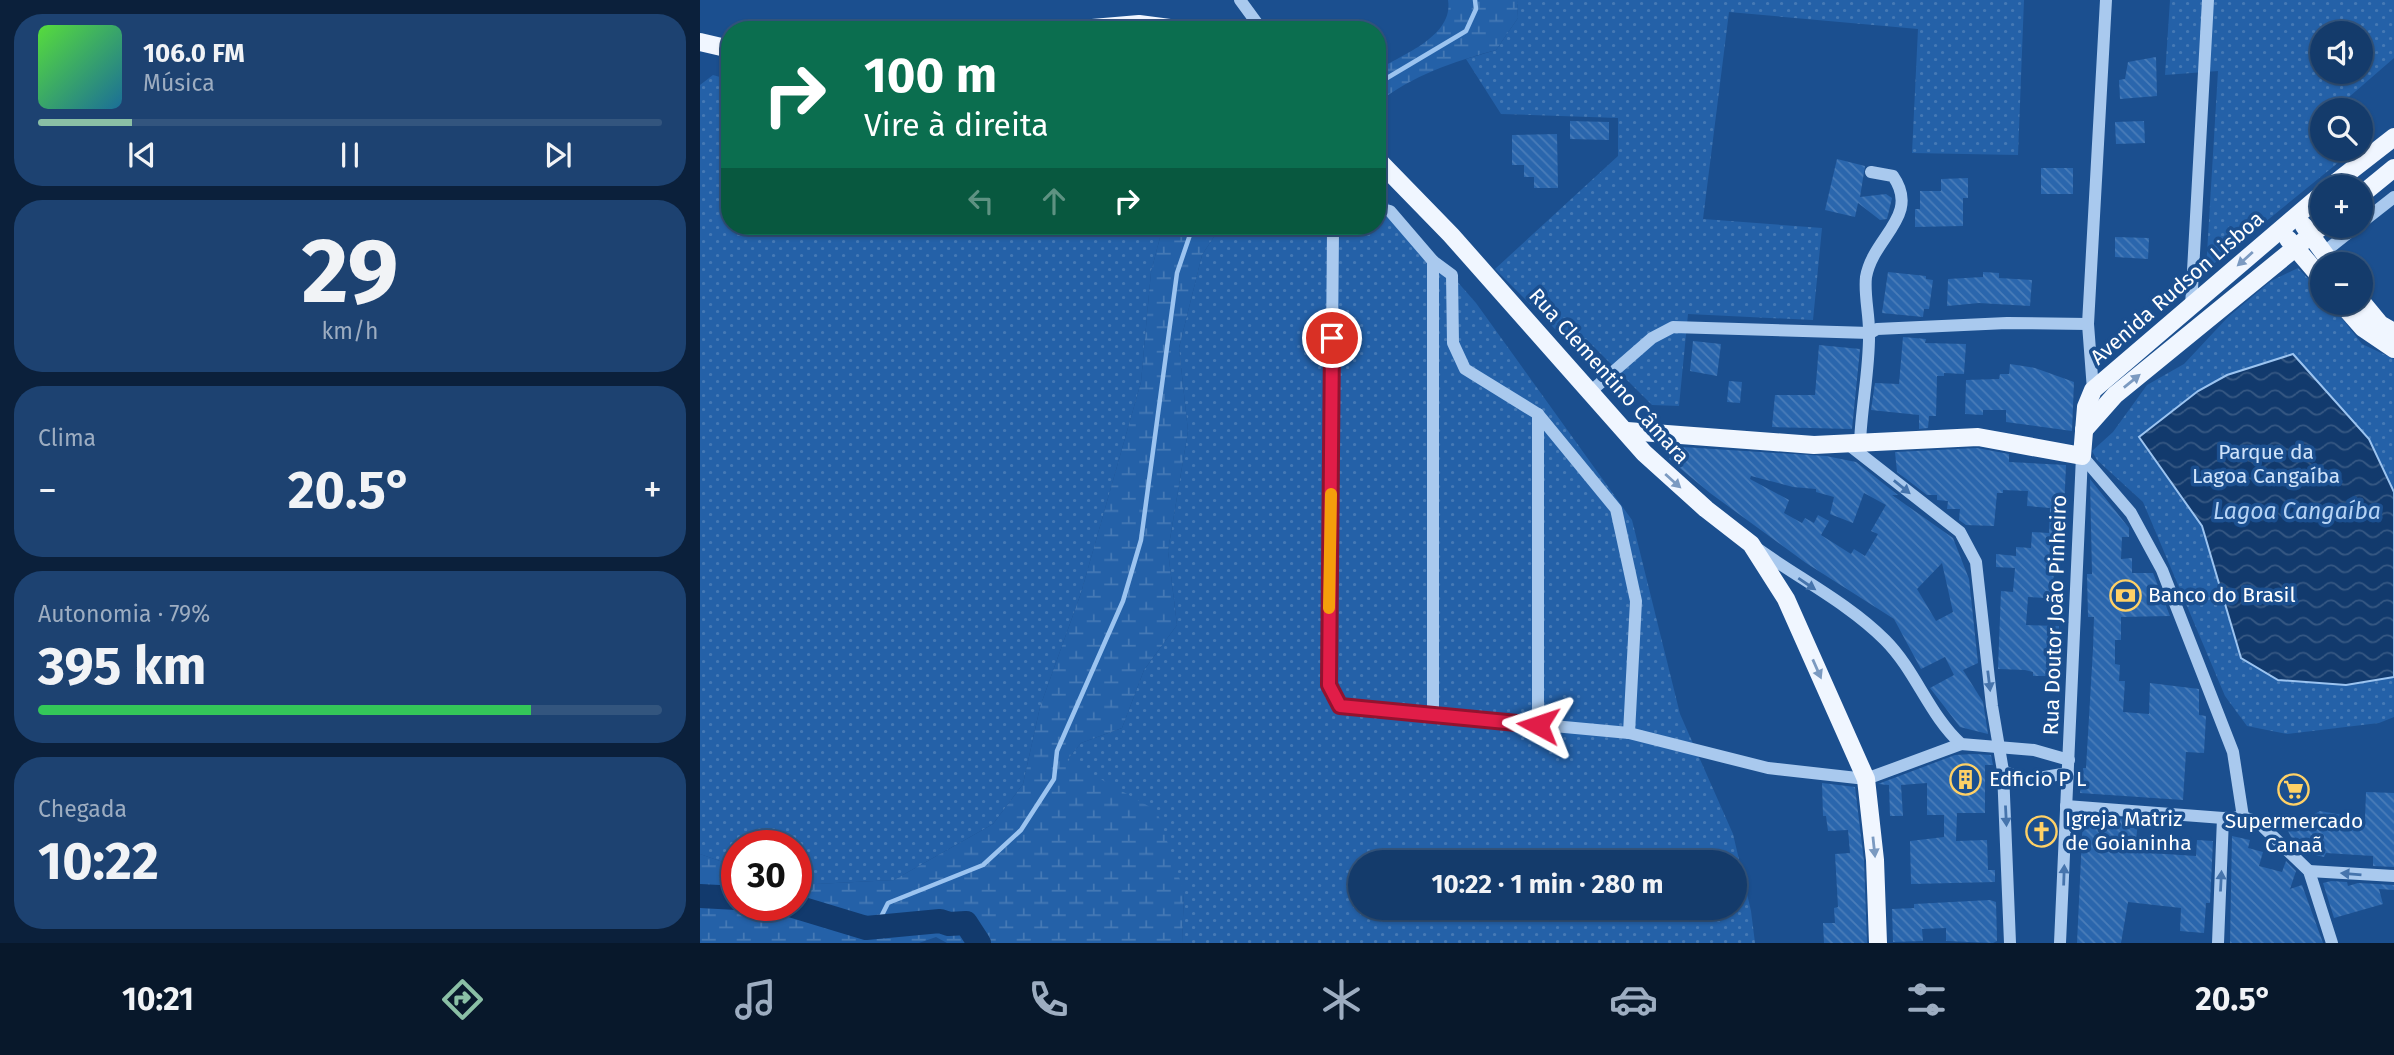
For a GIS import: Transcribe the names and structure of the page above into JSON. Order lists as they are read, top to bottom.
{
  "streets": {
    "main road": ["Avenida Rudson Lisboa", "Rua Clementino Câmara"],
    "street": ["Rua Doutor João Pinheiro"]
  },
  "crossings": [
    ["Avenida Rudson Lisboa", "Rua Doutor João Pinheiro"]
  ],
  "one_way": ["Rua Clementino Câmara"],
  "water": ["Lagoa Cangaíba"],
  "parks": ["Parque da Lagoa Cangaíba"],
  "places": {
    "bank": ["Banco do Brasil"],
    "building": ["Edficio P L"],
    "supermarket": ["Supermercado Canaã"],
    "church": ["Igreja Matriz de Goianinha"]
  },
  "page": {
    "map_buttons": ["+", "−"],
    "turn": ["100 m", "Vire à direita"],
    "song": ["106.0 FM", "Música"],
    "tile": [
      ["29", "km/h"],
      "Clima",
      ["Autonomia · 79%", "395 km"],
      ["Chegada", "10:22"]
    ],
    "heat": ["−", "20.5°", "+"],
    "limit": "30",
    "trip": "10:22 · 1 min · 280 m",
    "tabs": ["10:21", "20.5°"]
  }
}
